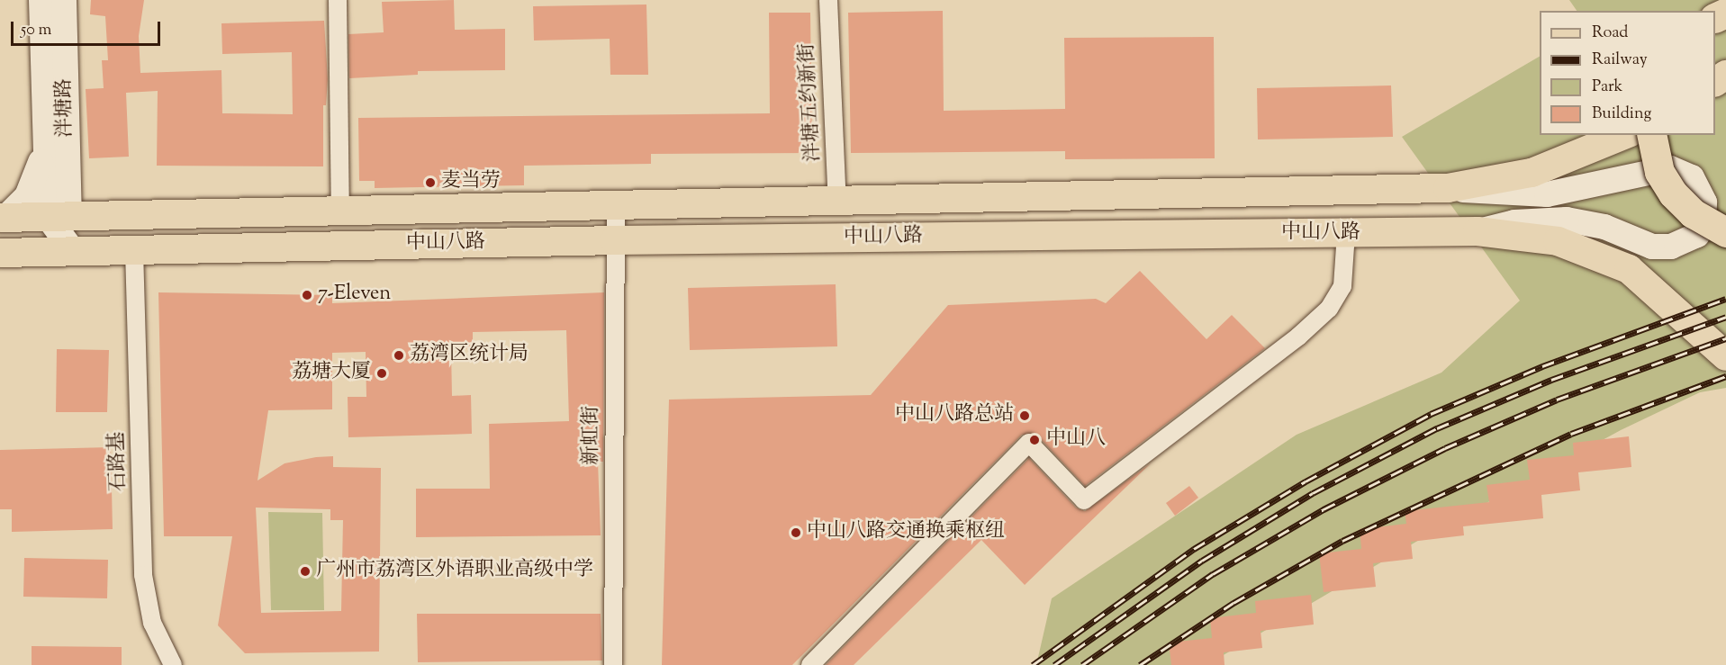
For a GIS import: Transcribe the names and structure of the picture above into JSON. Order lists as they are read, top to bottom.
{
  "streets": {
    "main road": ["中山八路"],
    "street": [
      "泮塘五约新街",
      "泮塘路",
      "新虹街",
      "石路基"
    ]
  },
  "crossings": [
    ["泮塘五约新街", "中山八路"],
    ["泮塘路", "中山八路"],
    ["中山八路", "新虹街"],
    ["中山八路", "石路基"]
  ],
  "places": [
    "麦当劳",
    "7-Eleven",
    "荔湾区统计局",
    "荔塘大厦",
    "中山八路总站",
    "中山八",
    "中山八路交通换乘枢纽",
    "广州市荔湾区外语职业高级中学"
  ],
  "legend": [
    "Road",
    "Railway",
    "Park",
    "Building"
  ],
  "scale_bar": "50 m"
}
